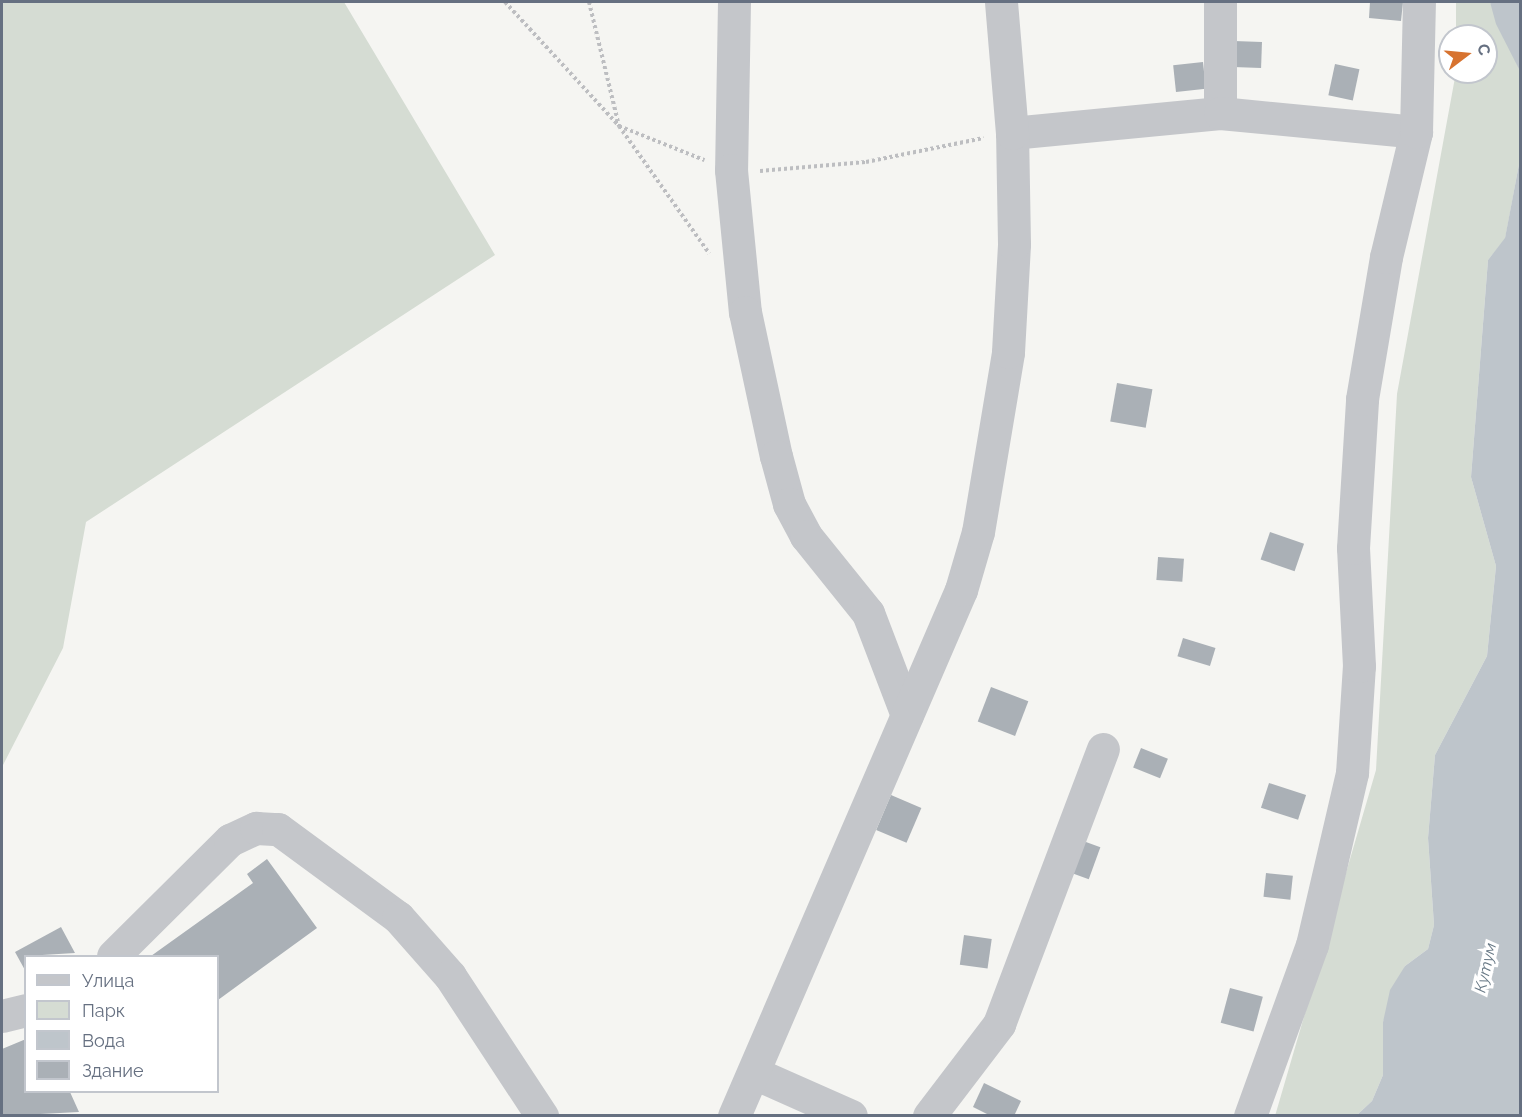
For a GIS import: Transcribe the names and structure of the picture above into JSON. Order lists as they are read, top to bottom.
{
  "water": ["Кутум"],
  "legend": [
    "Улица",
    "Парк",
    "Вода",
    "Здание"
  ],
  "north": "right"
}
